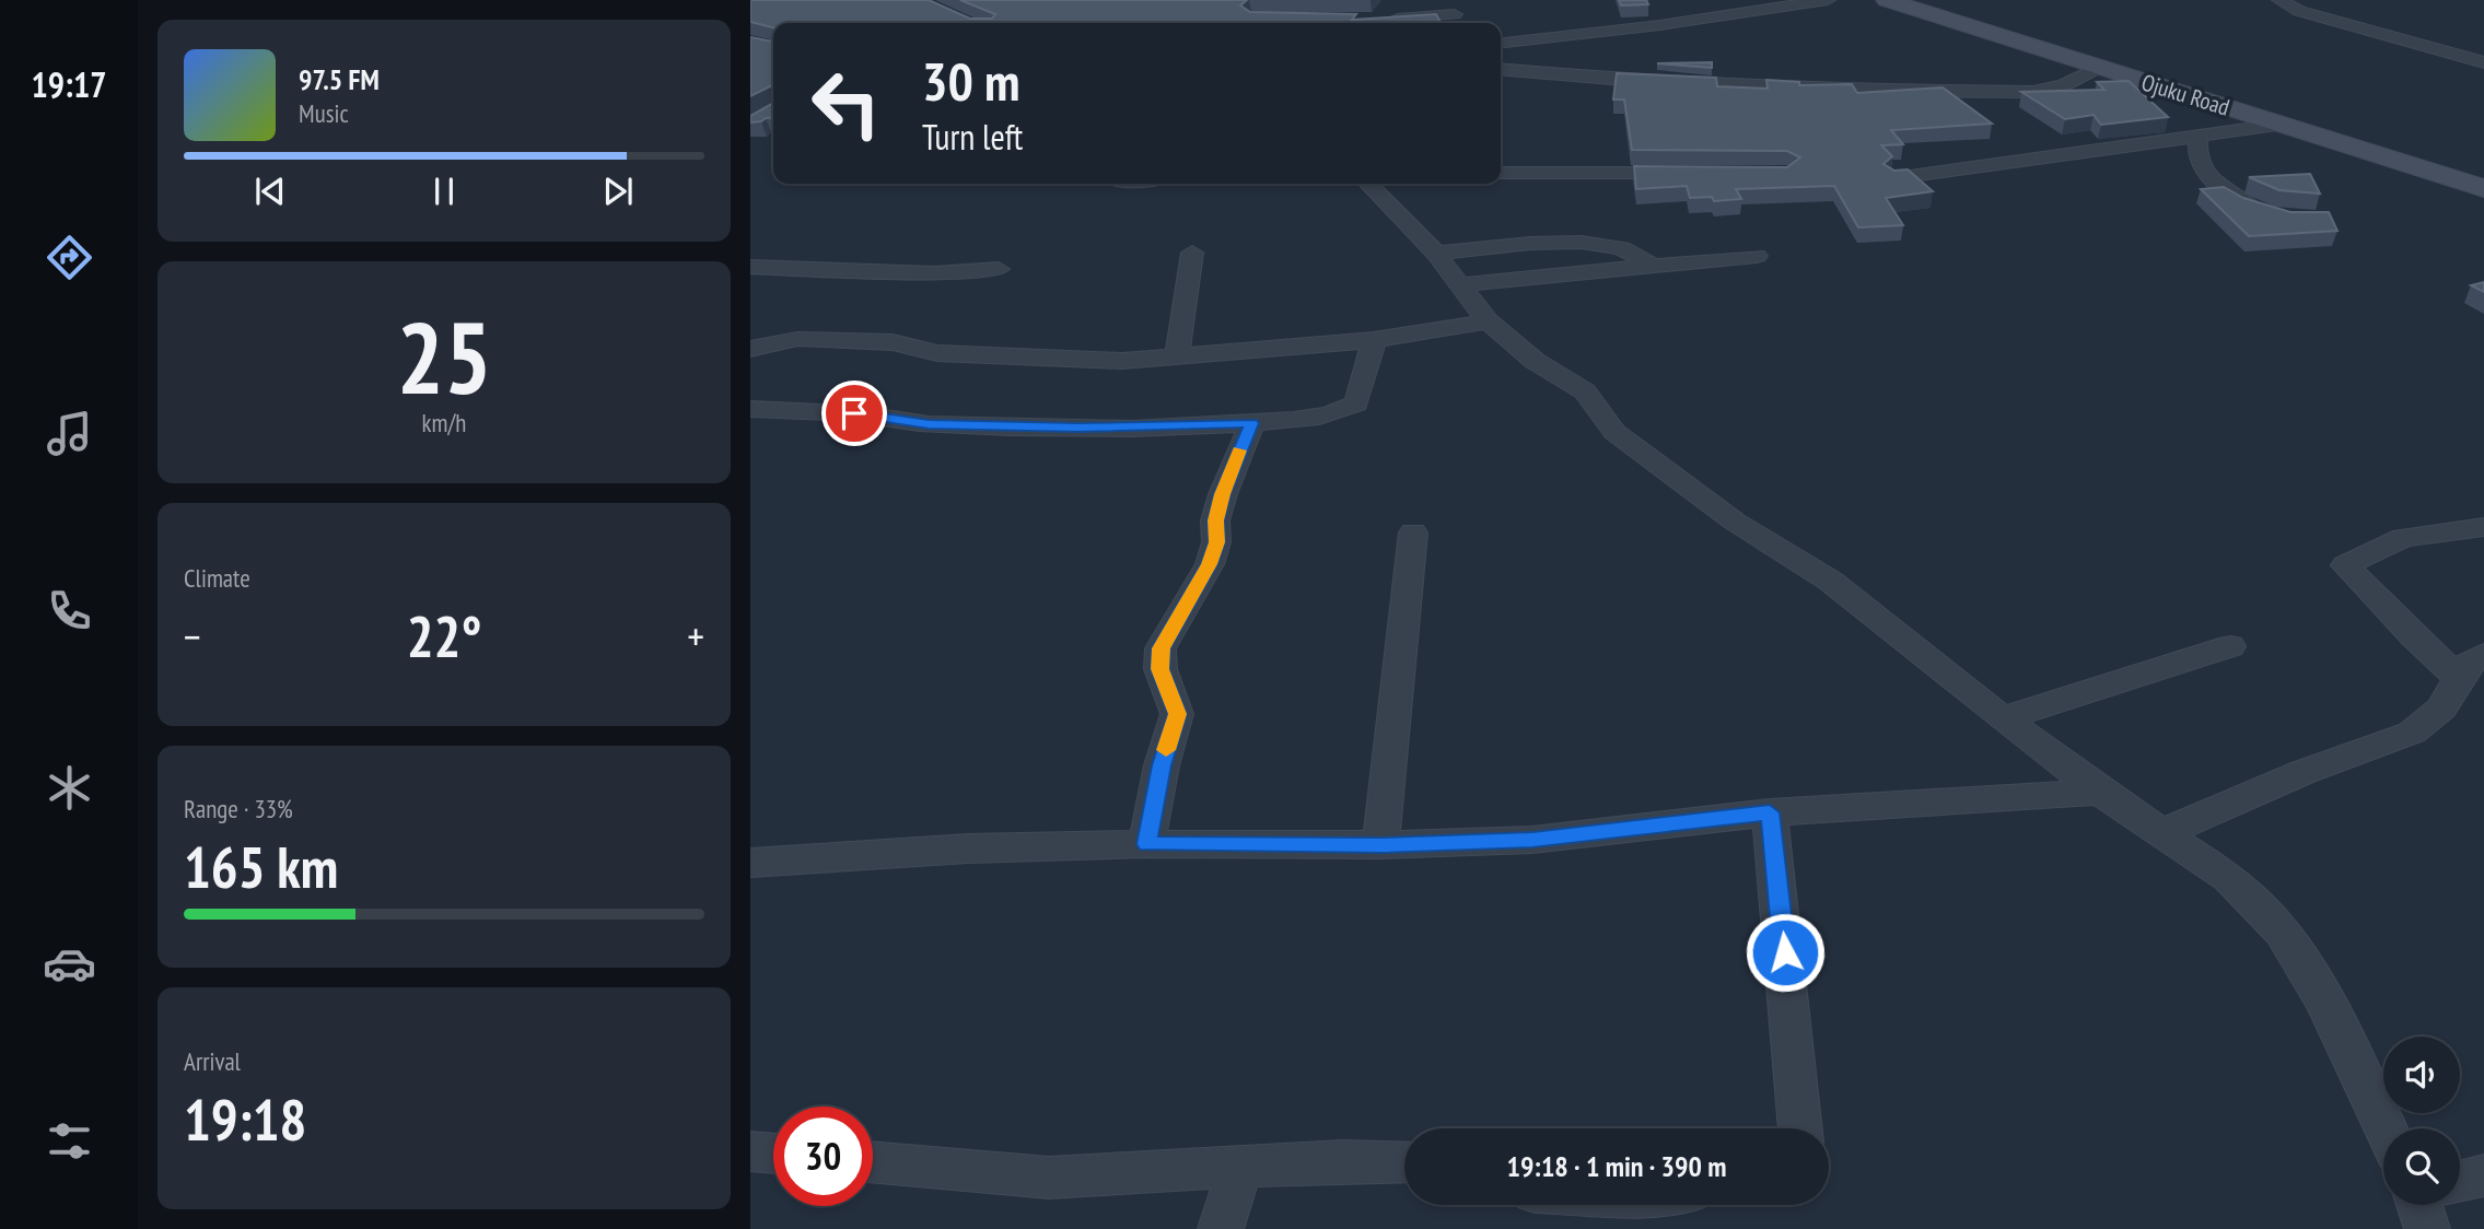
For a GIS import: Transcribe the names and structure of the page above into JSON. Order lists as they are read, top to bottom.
{
  "streets": {
    "main road": ["Ojuku Road"]
  },
  "page": {
    "tabs": "19:17",
    "turn": ["30 m", "Turn left"],
    "song": ["97.5 FM", "Music"],
    "tile": [
      ["25", "km/h"],
      "Climate",
      ["Range · 33%", "165 km"],
      ["Arrival", "19:18"]
    ],
    "heat": ["−", "22°", "+"],
    "limit": "30",
    "trip": "19:18 · 1 min · 390 m"
  }
}
